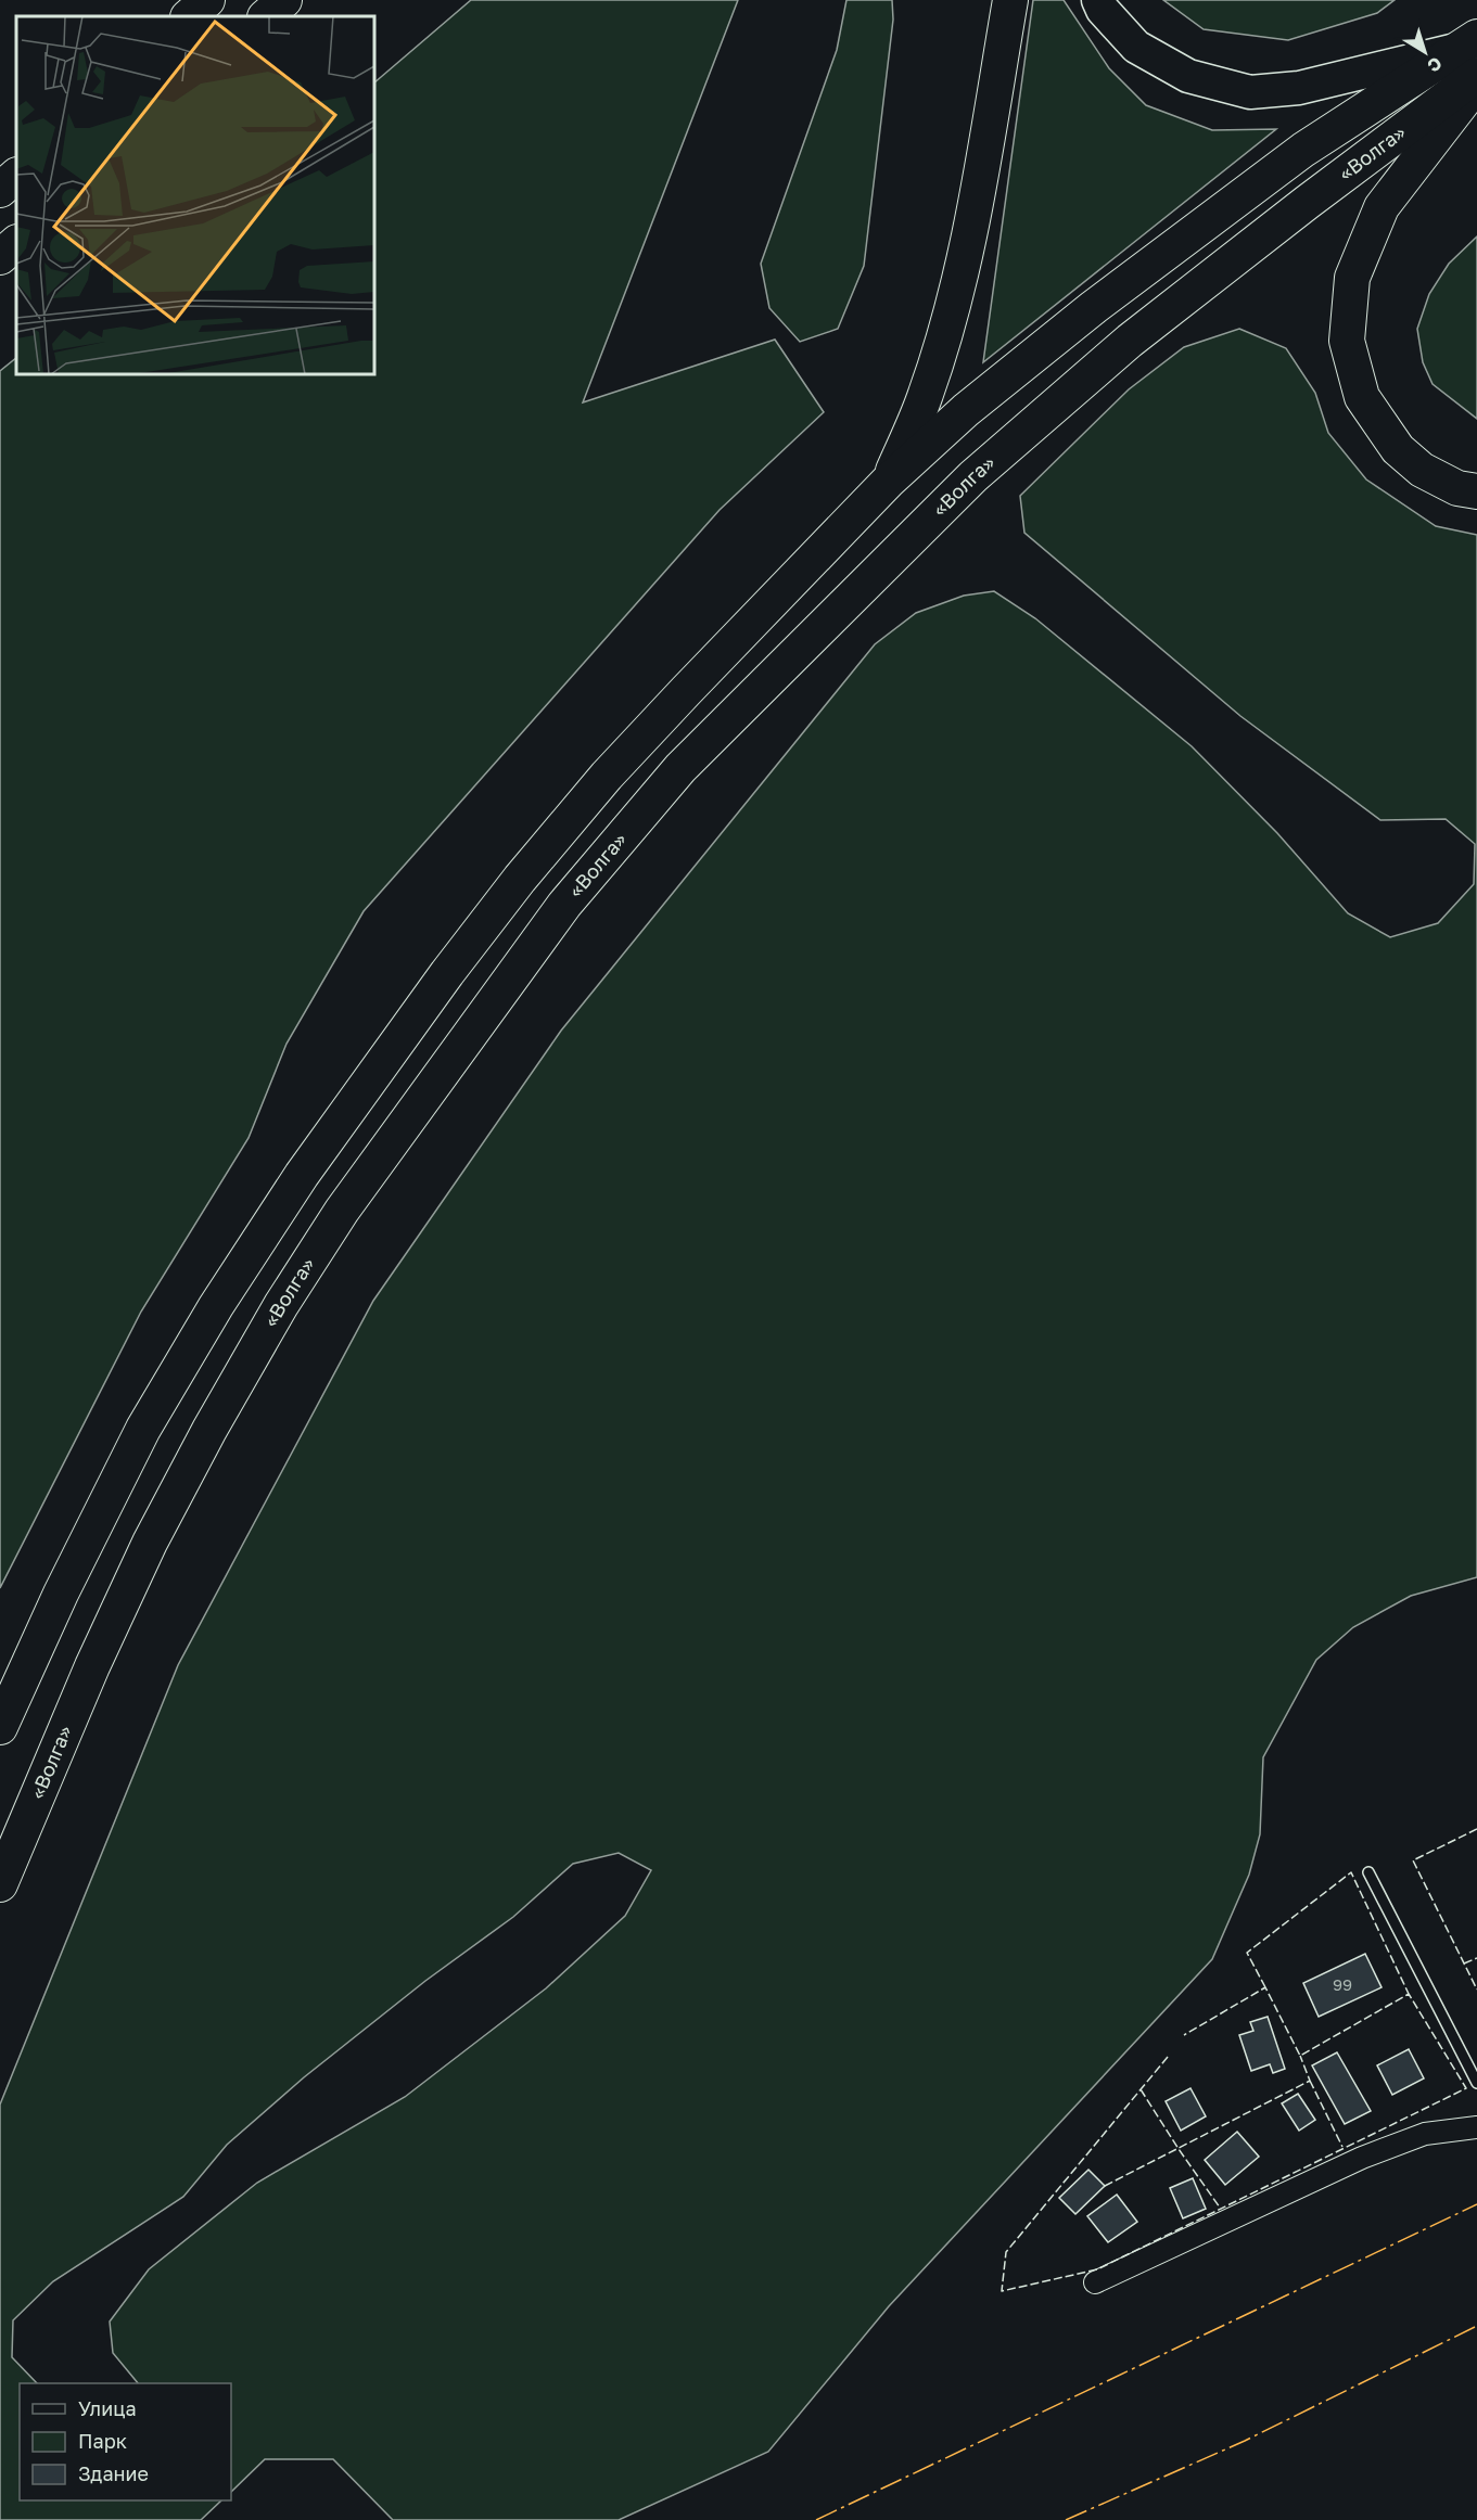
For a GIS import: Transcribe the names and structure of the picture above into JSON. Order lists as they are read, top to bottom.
{
  "streets": {
    "highway": ["«Волга»"]
  },
  "house_numbers": ["99"],
  "legend": ["Улица", "Парк", "Здание"],
  "north": "bottom right"
}
